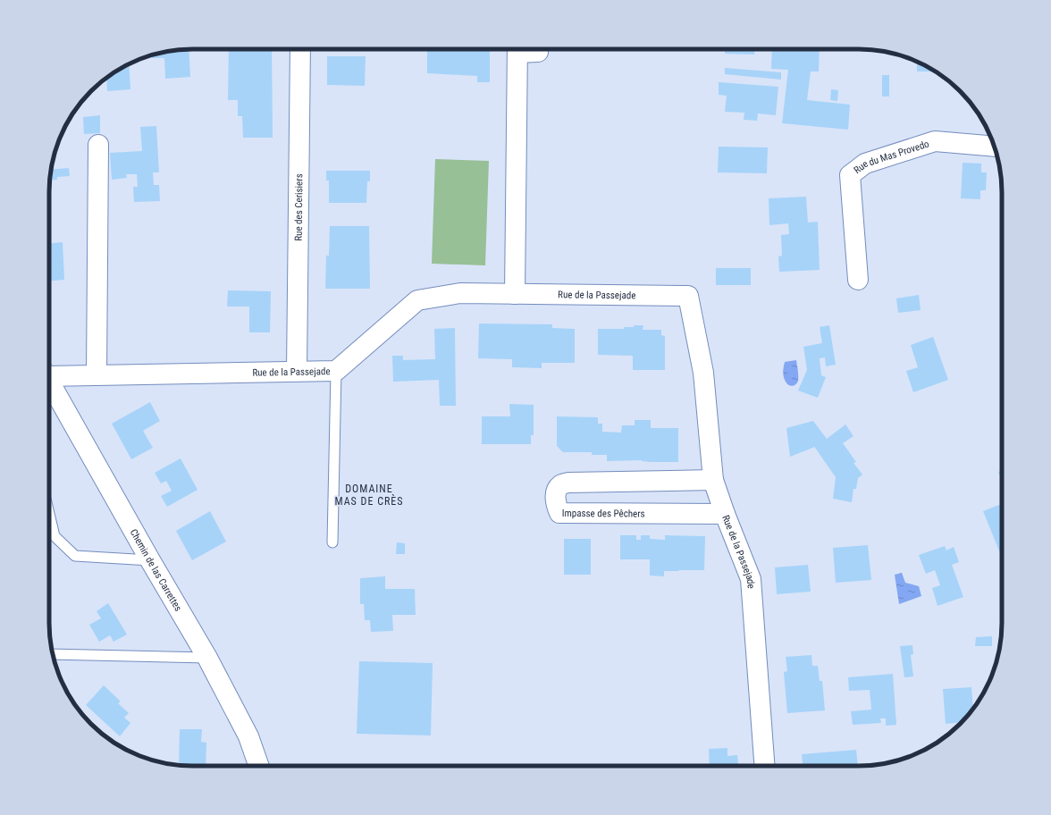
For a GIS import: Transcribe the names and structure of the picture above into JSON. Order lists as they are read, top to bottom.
{
  "streets": {
    "street": [
      "Rue du Mas Provedo",
      "Rue des Cerisiers",
      "Rue de la Passejade",
      "Impasse des Pêchers",
      "Chemin de las Carrettes"
    ]
  },
  "crossings": [
    ["Rue des Cerisiers", "Rue de la Passejade"],
    ["Rue de la Passejade", "Impasse des Pêchers"]
  ],
  "districts": ["DOMAINE MAS DE CRÈS"]
}
